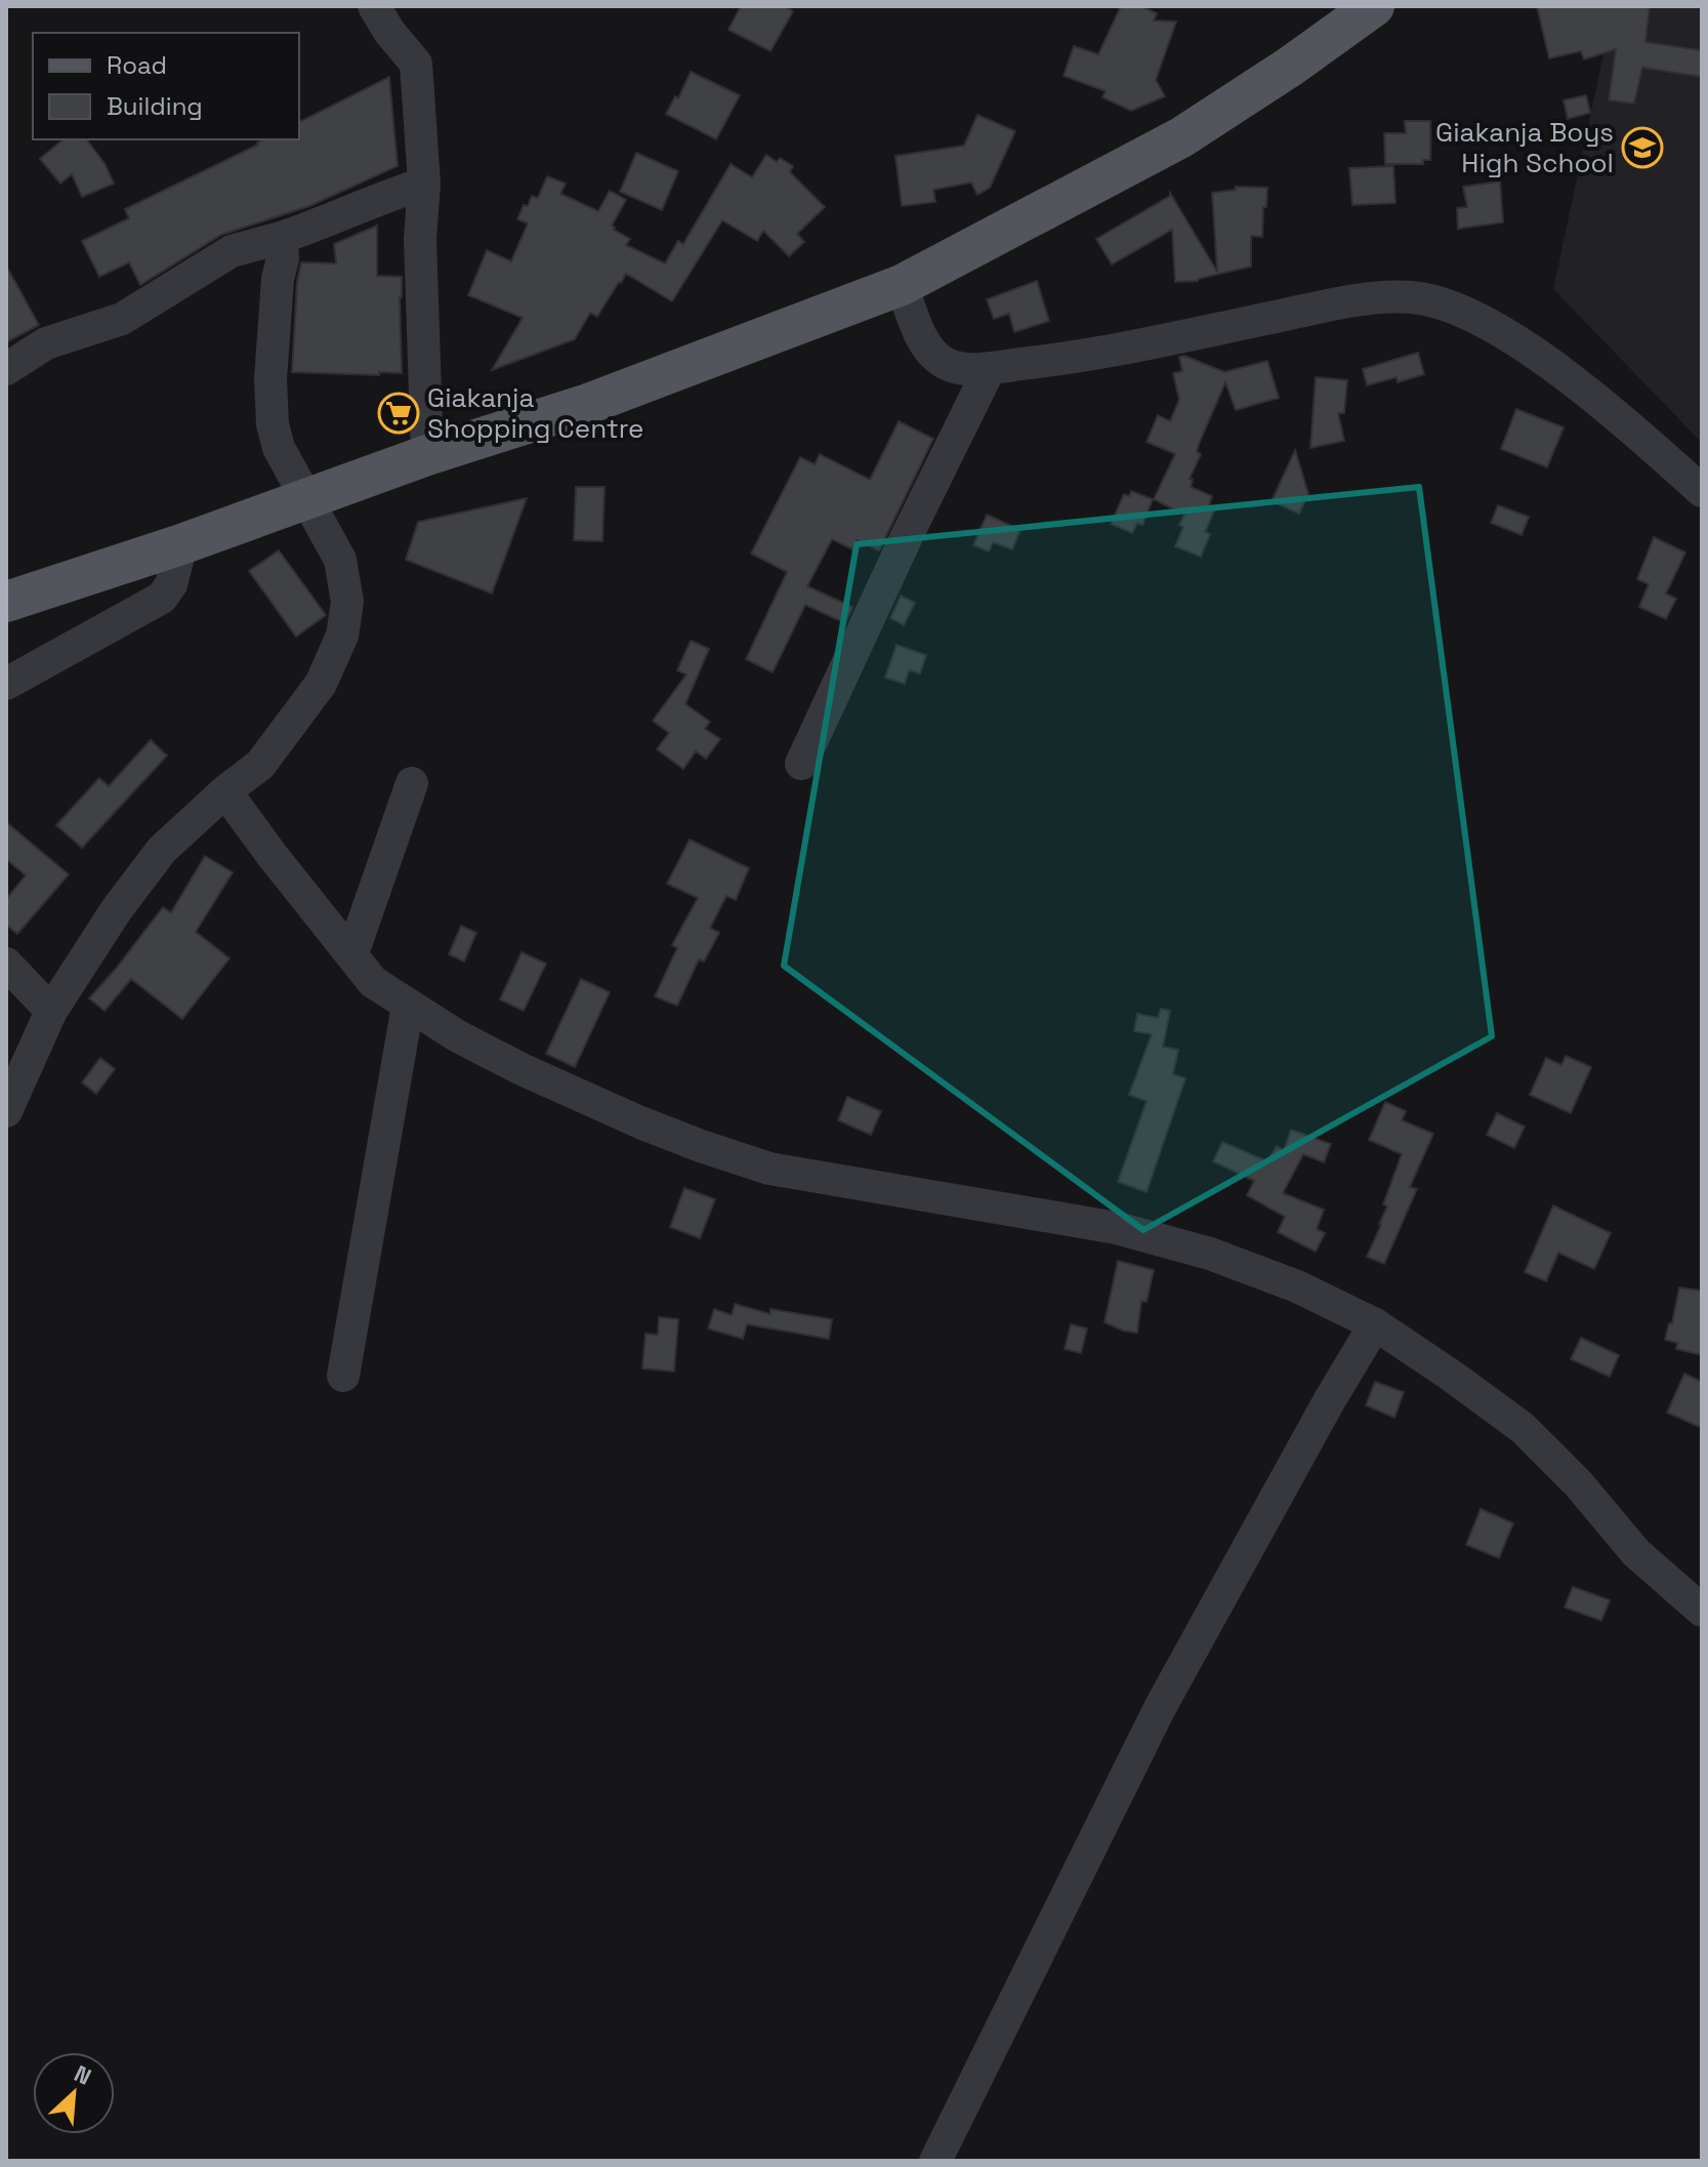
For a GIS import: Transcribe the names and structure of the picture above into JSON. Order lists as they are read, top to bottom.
{
  "places": {
    "school or university": ["Giakanja Boys High School"],
    "supermarket": ["Giakanja Shopping Centre"]
  },
  "legend": ["Road", "Building"],
  "north": "top right"
}
